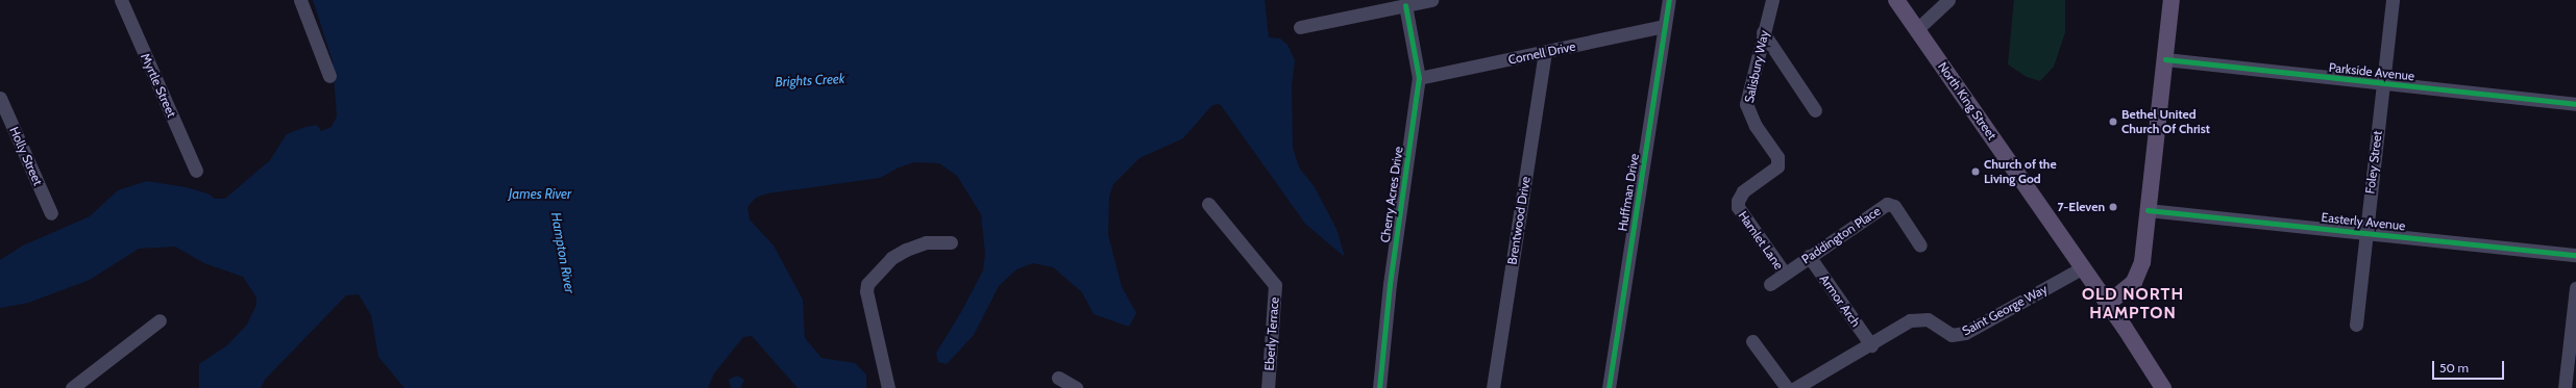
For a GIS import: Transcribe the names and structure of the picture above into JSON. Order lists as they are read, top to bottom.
{
  "streets": {
    "main road": ["North King Street"],
    "street": [
      "Cornell Drive",
      "Salisbury Way",
      "Parkside Avenue",
      "Myrtle Street",
      "Holly Street",
      "Foley Street",
      "Huffman Drive",
      "Cherry Acres Drive",
      "Brentwood Drive",
      "Easterly Avenue",
      "Paddington Place",
      "Hamlet Lane",
      "Armor Arch",
      "Saint George Way",
      "Eberly Terrace"
    ]
  },
  "crossings": [
    ["Cornell Drive", "Huffman Drive"],
    ["Cornell Drive", "Cherry Acres Drive"],
    ["Cornell Drive", "Brentwood Drive"],
    ["Salisbury Way", "Hamlet Lane"],
    ["Parkside Avenue", "Foley Street"],
    ["North King Street", "Saint George Way"],
    ["Foley Street", "Easterly Avenue"],
    ["Paddington Place", "Hamlet Lane"],
    ["Paddington Place", "Armor Arch"],
    ["Armor Arch", "Saint George Way"]
  ],
  "districts": ["OLD NORTH HAMPTON"],
  "water": ["Brights Creek", "James River", "Hampton River"],
  "places": ["Bethel United Church Of Christ", "Church of the Living God", "7-Eleven"],
  "scale_bar": "50 m"
}
